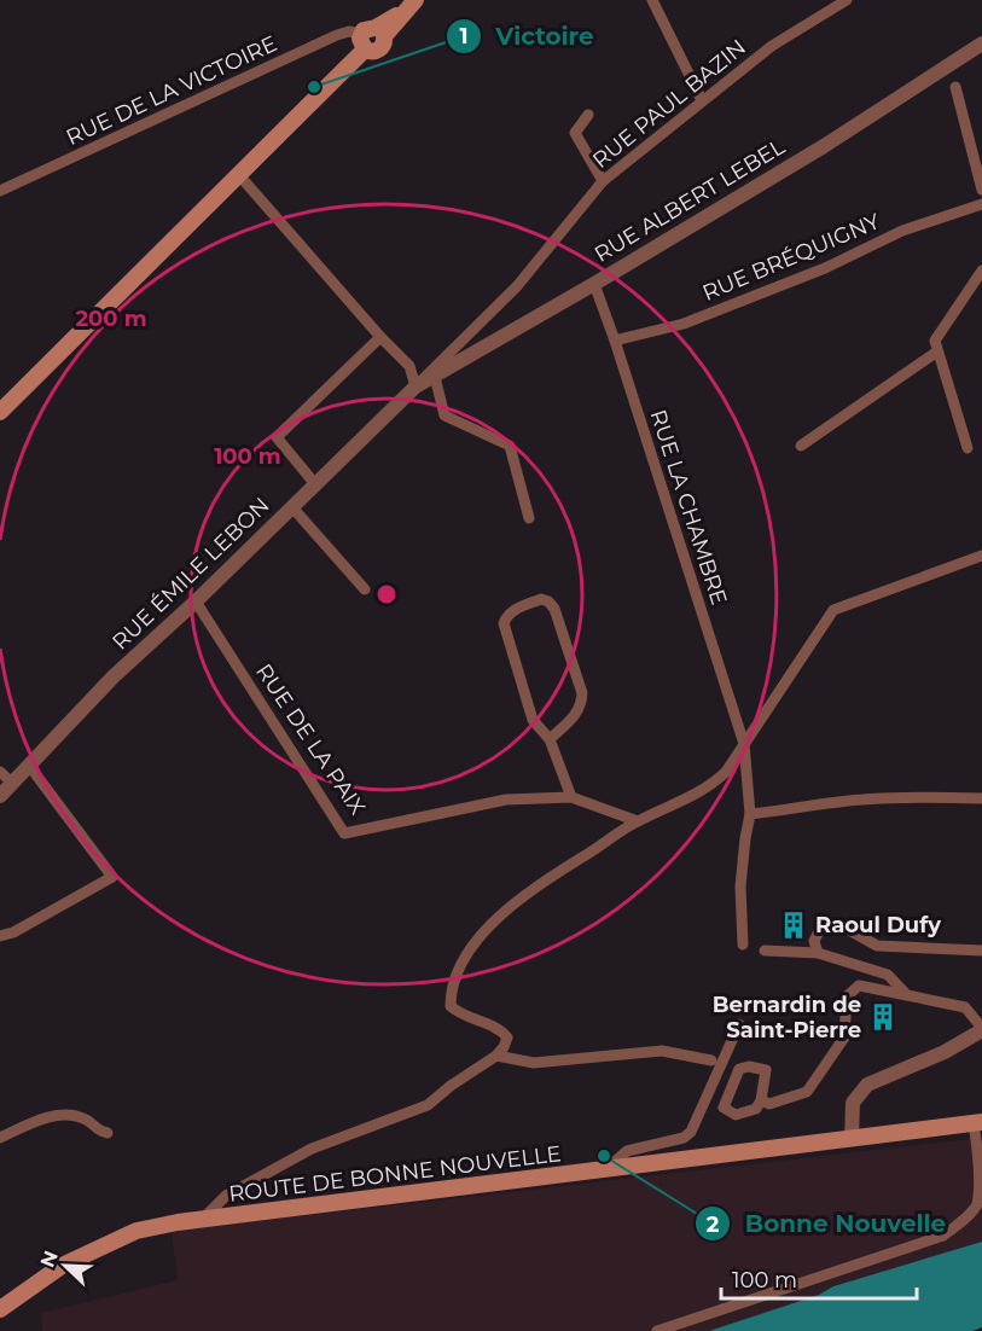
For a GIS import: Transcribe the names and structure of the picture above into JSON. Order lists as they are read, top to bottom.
{
  "streets": {
    "main road": ["ROUTE DE BONNE NOUVELLE"],
    "street": [
      "RUE DE LA VICTOIRE",
      "RUE PAUL BAZIN",
      "RUE ALBERT LEBEL",
      "RUE BRÉQUIGNY",
      "RUE LA CHAMBRE",
      "RUE ÉMILE LEBON",
      "RUE DE LA PAIX"
    ]
  },
  "crossings": [
    ["RUE PAUL BAZIN", "RUE ALBERT LEBEL"],
    ["RUE PAUL BAZIN", "RUE ÉMILE LEBON"],
    ["RUE ALBERT LEBEL", "RUE LA CHAMBRE"],
    ["RUE ALBERT LEBEL", "RUE ÉMILE LEBON"],
    ["RUE BRÉQUIGNY", "RUE LA CHAMBRE"],
    ["RUE ÉMILE LEBON", "RUE DE LA PAIX"]
  ],
  "places": {
    "other": ["Victoire", "Bonne Nouvelle"],
    "building": ["Raoul Dufy", "Bernardin de Saint-Pierre"]
  },
  "scale_bar": "100 m",
  "north": "top left",
  "rings": ["200 m", "100 m"]
}
